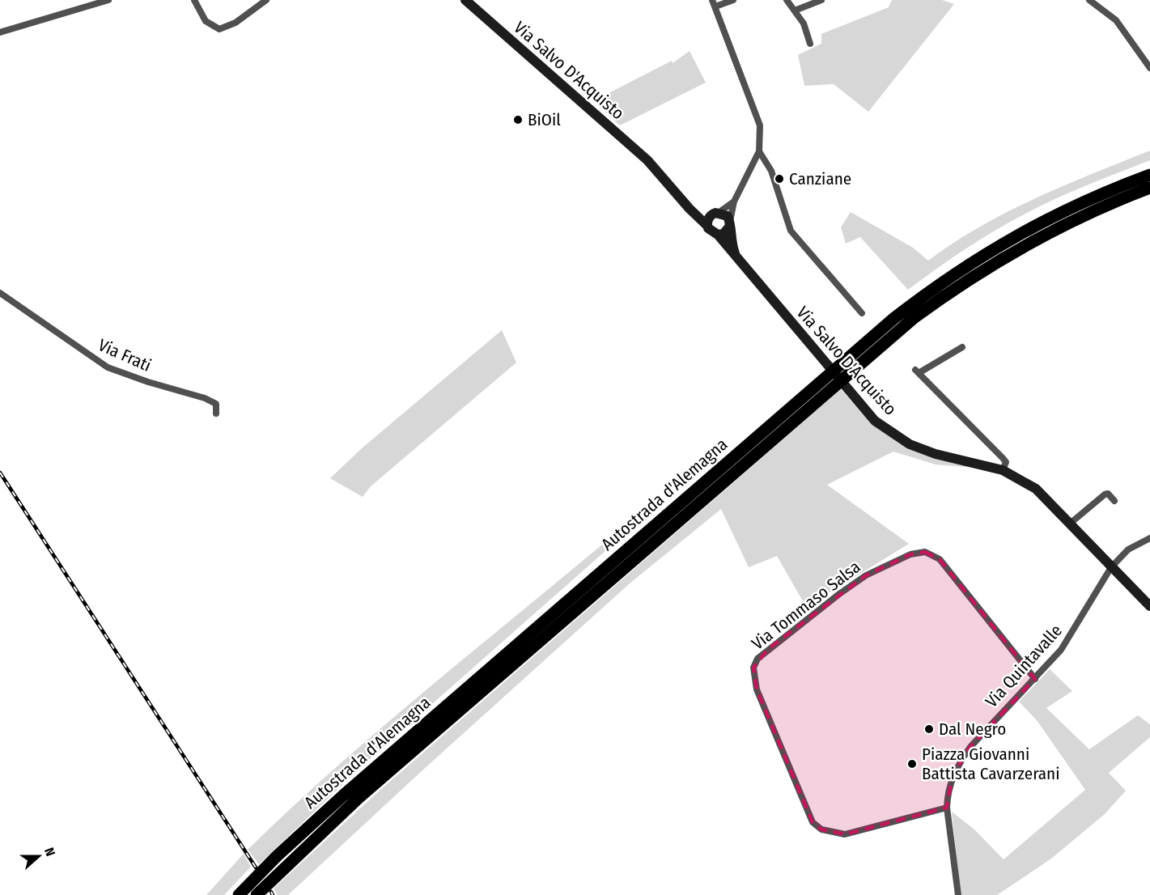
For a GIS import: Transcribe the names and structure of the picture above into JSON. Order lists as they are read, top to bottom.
{
  "streets": {
    "highway": ["Autostrada d'Alemagna"],
    "street": [
      "Via Salvo D'Acquisto",
      "Via Frati",
      "Via Tommaso Salsa",
      "Via Quintavalle"
    ]
  },
  "crossings": [
    ["Via Salvo D'Acquisto", "Via Quintavalle"],
    ["Via Tommaso Salsa", "Via Quintavalle"]
  ],
  "places": [
    "BiOil",
    "Canziane",
    "Dal Negro",
    "Piazza Giovanni Battista Cavarzerani"
  ],
  "north": "right"
}
